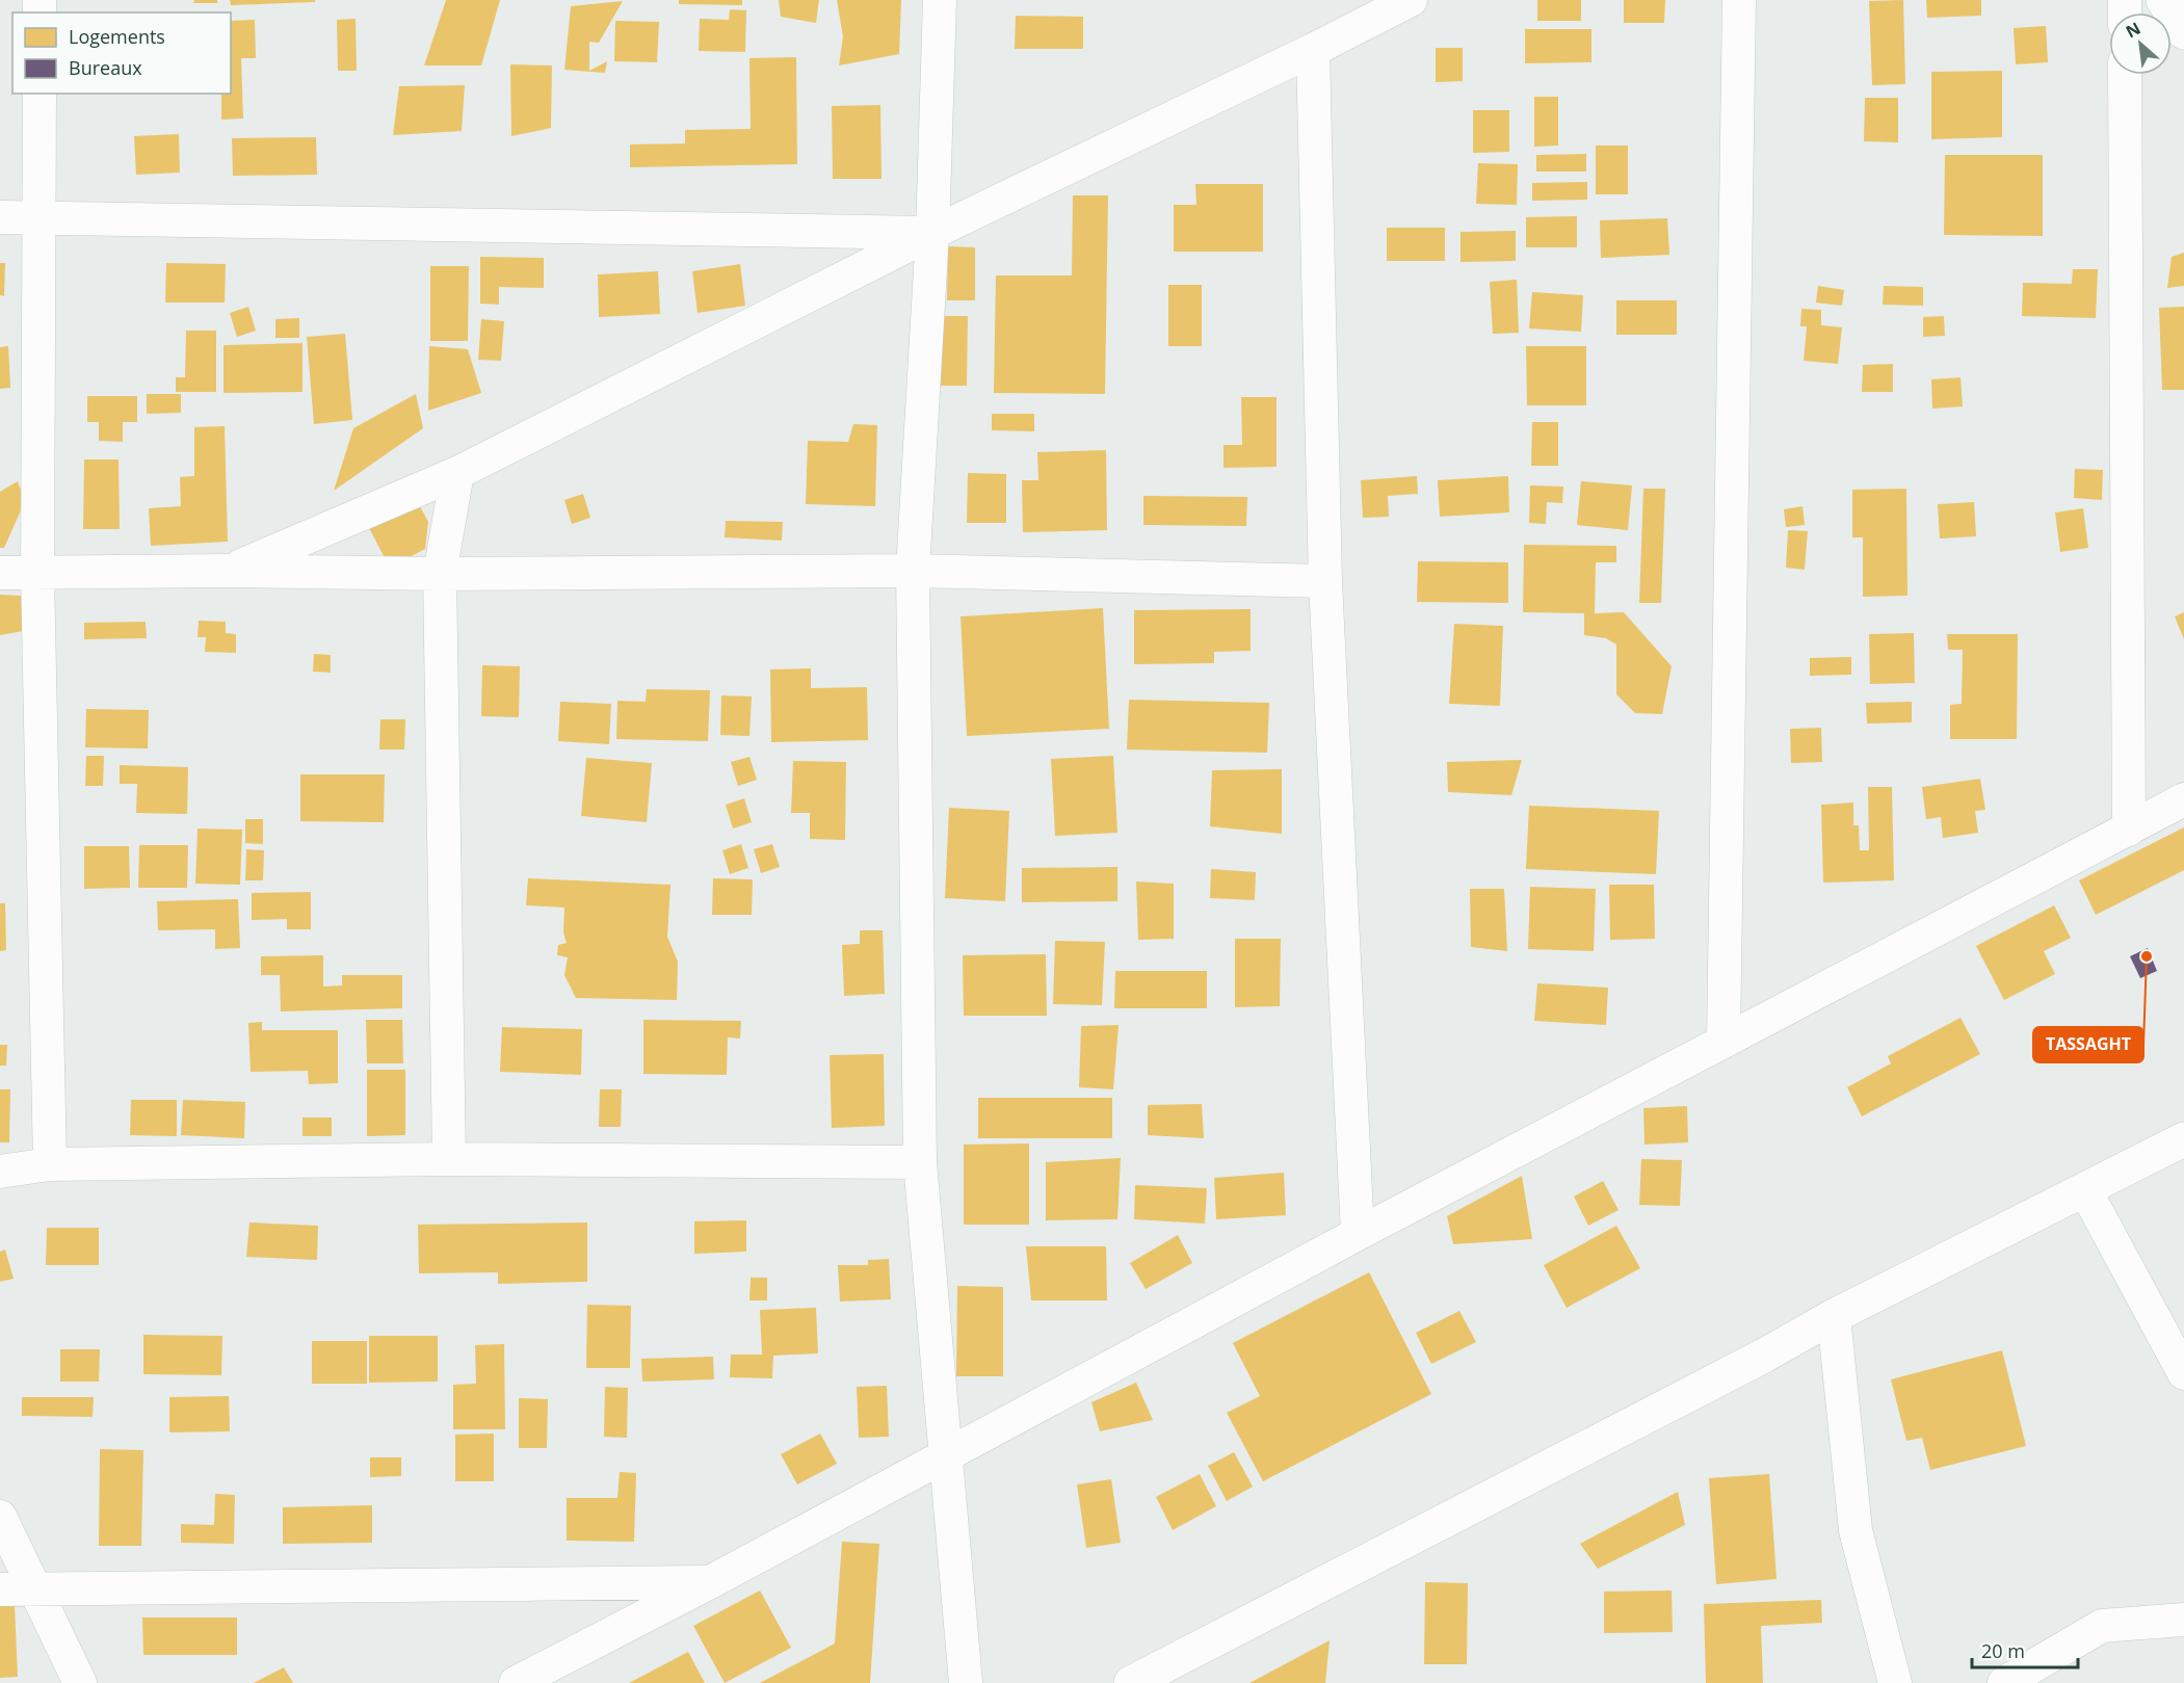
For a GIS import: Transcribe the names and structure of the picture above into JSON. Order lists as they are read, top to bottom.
{
  "places": ["TASSAGHT"],
  "legend": ["Logements", "Bureaux"],
  "scale_bar": "20 m",
  "north": "top left"
}
